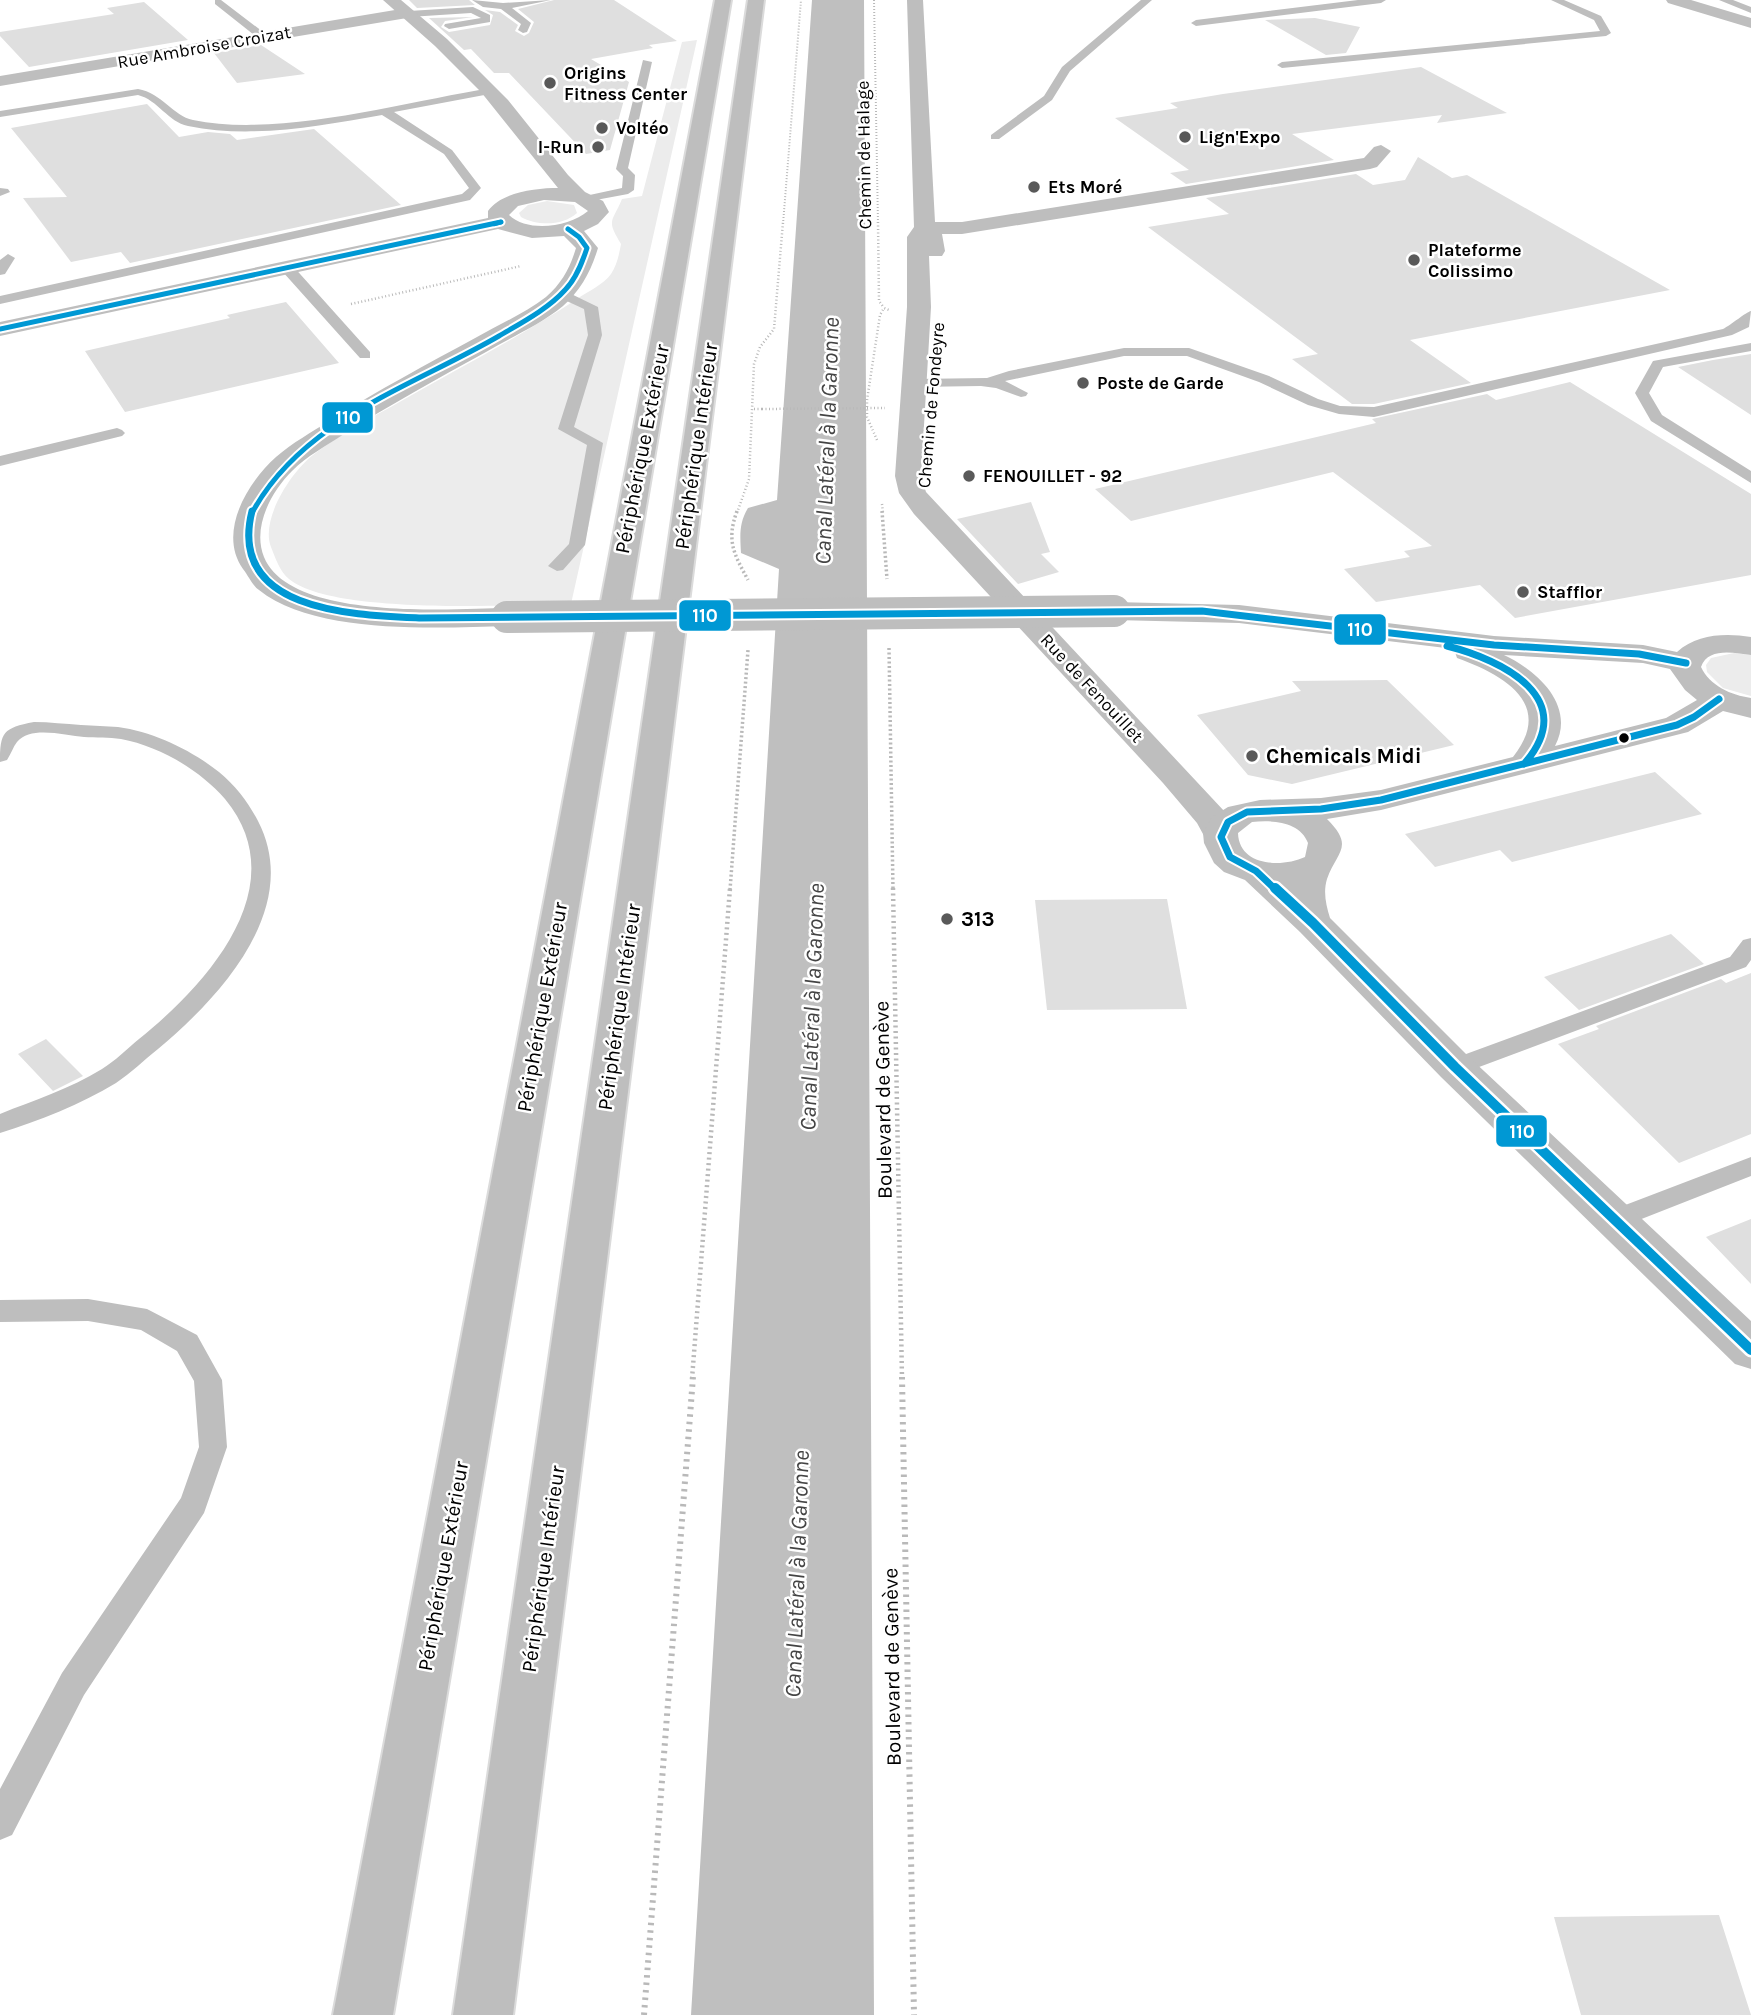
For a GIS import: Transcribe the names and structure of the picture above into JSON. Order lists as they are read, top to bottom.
{
  "streets": {
    "main road": [
      "Rue Ambroise Croizat",
      "Chemin de Fondeyre",
      "Périphérique Intérieur",
      "Périphérique Extérieur",
      "Rue de Fenouillet"
    ],
    "path": ["Chemin de Halage", "Boulevard de Genève"]
  },
  "crossings": [
    ["Chemin de Fondeyre", "Rue de Fenouillet"]
  ],
  "water": ["Canal Latéral à la Garonne"],
  "places": [
    "Origins Fitness Center",
    "Voltéo",
    "Lign'Expo",
    "I-Run",
    "Ets Moré",
    "Plateforme Colissimo",
    "Poste de Garde",
    "FENOUILLET - 92",
    "Stafflor",
    "Chemicals Midi",
    "313"
  ],
  "lines": ["transit line 110"]
}
